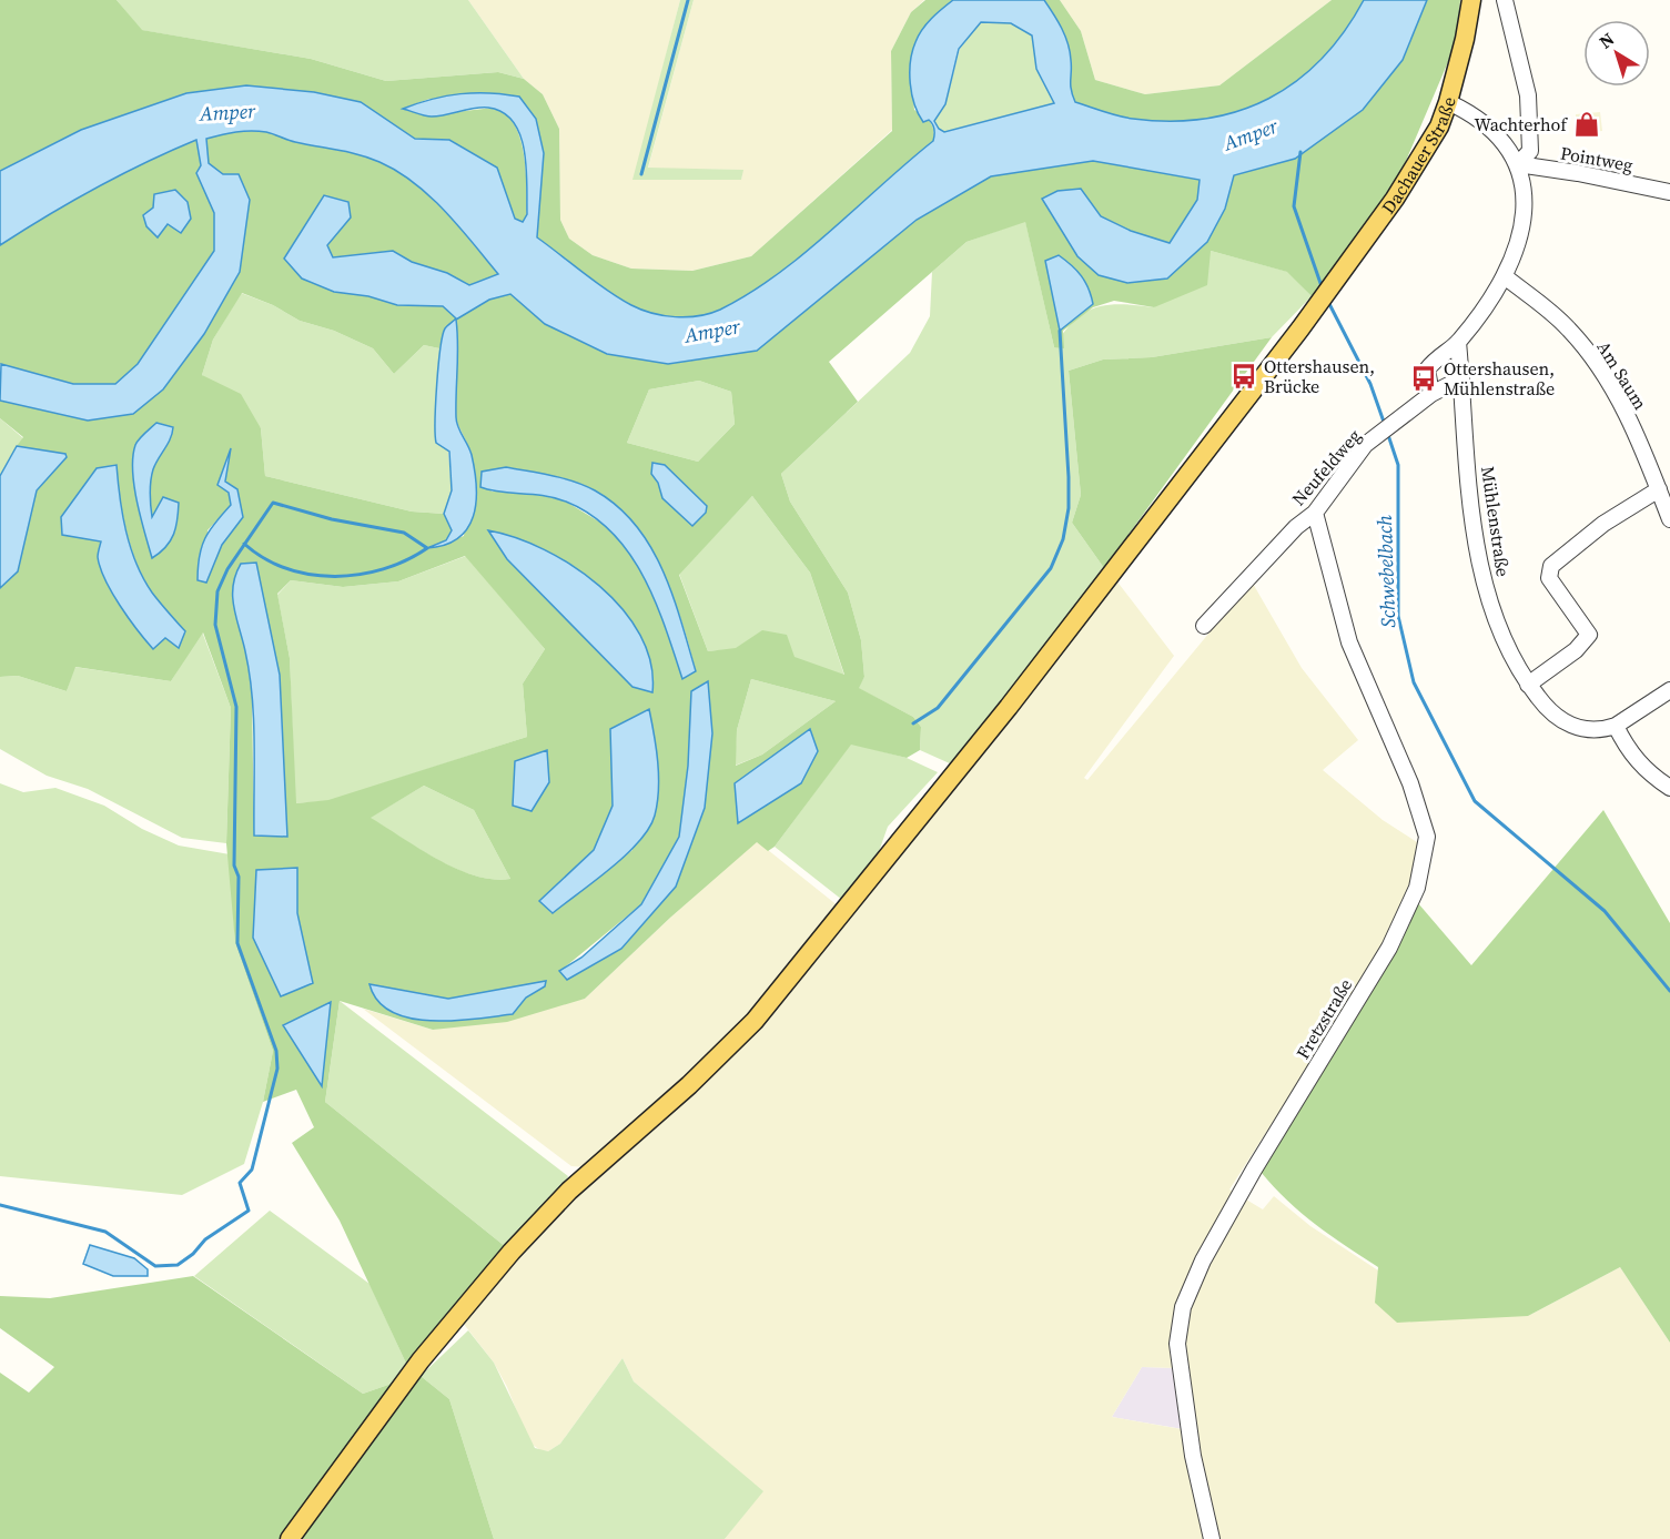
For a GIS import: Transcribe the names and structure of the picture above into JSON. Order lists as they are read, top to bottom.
{
  "streets": {
    "main road": ["Dachauer Straße"],
    "street": [
      "Pointweg",
      "Am Saum",
      "Neufeldweg",
      "Mühlenstraße",
      "Fretzstraße"
    ]
  },
  "crossings": [
    ["Neufeldweg", "Mühlenstraße"],
    ["Neufeldweg", "Fretzstraße"]
  ],
  "water": ["Amper", "Schwebelbach"],
  "places": {
    "shop": ["Wachterhof"],
    "bus stop": ["Ottershausen, Brücke", "Ottershausen, Mühlenstraße"]
  },
  "north": "top left"
}
